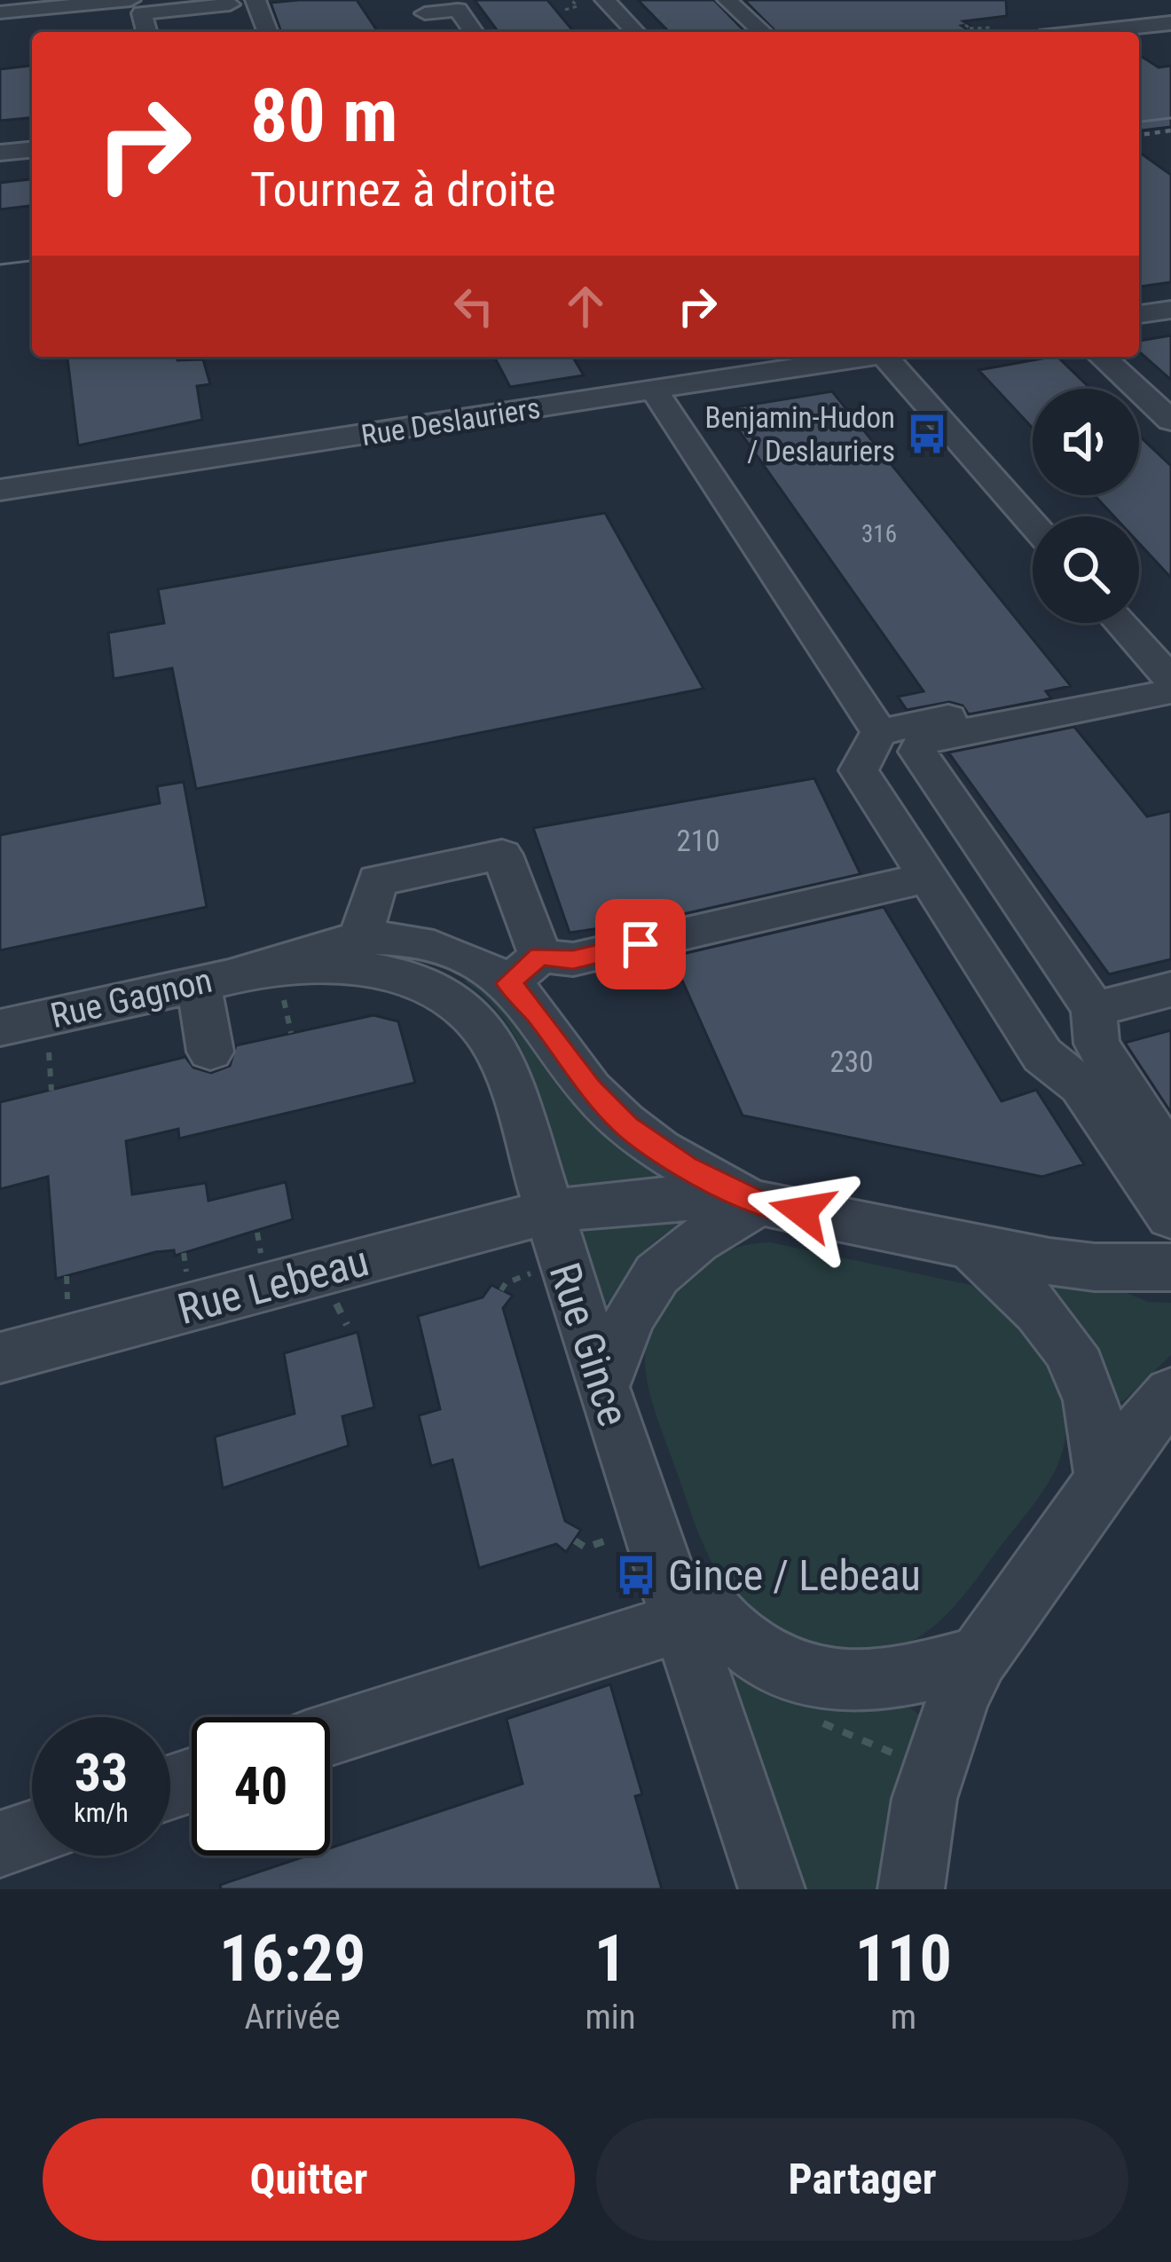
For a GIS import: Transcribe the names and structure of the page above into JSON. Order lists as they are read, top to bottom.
{
  "streets": {
    "street": [
      "Rue Deslauriers",
      "Rue Gagnon",
      "Rue Lebeau",
      "Rue Gince"
    ]
  },
  "crossings": [
    ["Rue Gagnon", "Rue Gince"],
    ["Rue Lebeau", "Rue Gince"]
  ],
  "places": {
    "bus stop": ["Benjamin-Hudon / Deslauriers", "Gince / Lebeau"]
  },
  "house_numbers": ["316", "210", "230"],
  "page": {
    "turn": ["80 m", "Tournez à droite"],
    "speed": "33 km/h",
    "limit": "40",
    "eta": [
      "16:29",
      "Arrivée",
      "1",
      "min",
      "110",
      "m"
    ],
    "buttons": ["Quitter", "Partager"]
  }
}
